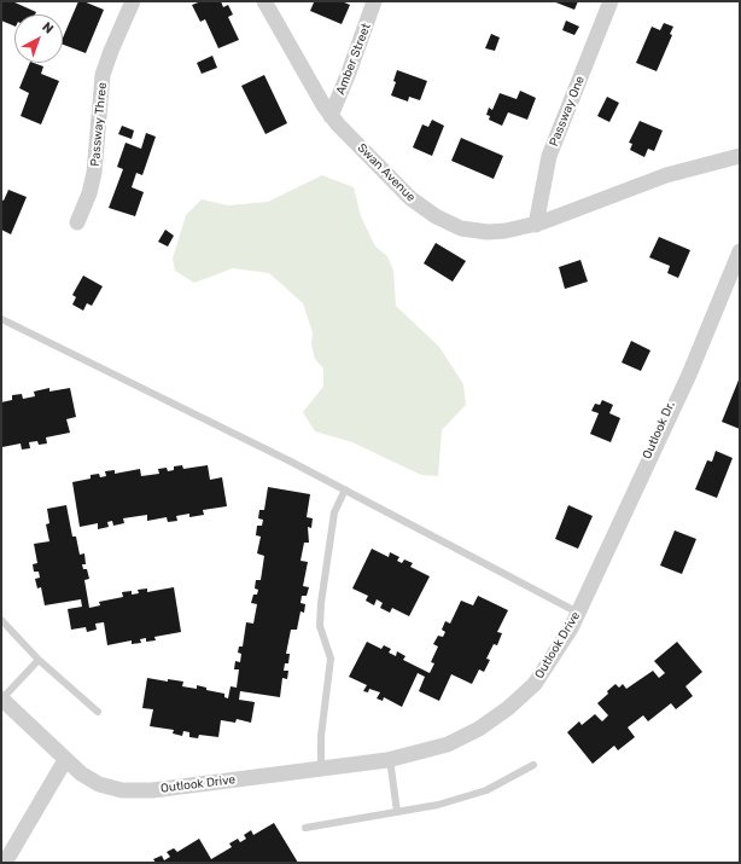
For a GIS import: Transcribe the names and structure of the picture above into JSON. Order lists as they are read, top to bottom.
{
  "streets": {
    "street": [
      "Amber Street",
      "Passway One",
      "Passway Three",
      "Swan Avenue",
      "Outlook Drive"
    ]
  },
  "crossings": [
    ["Amber Street", "Swan Avenue"],
    ["Passway One", "Swan Avenue"]
  ],
  "north": "top right"
}
